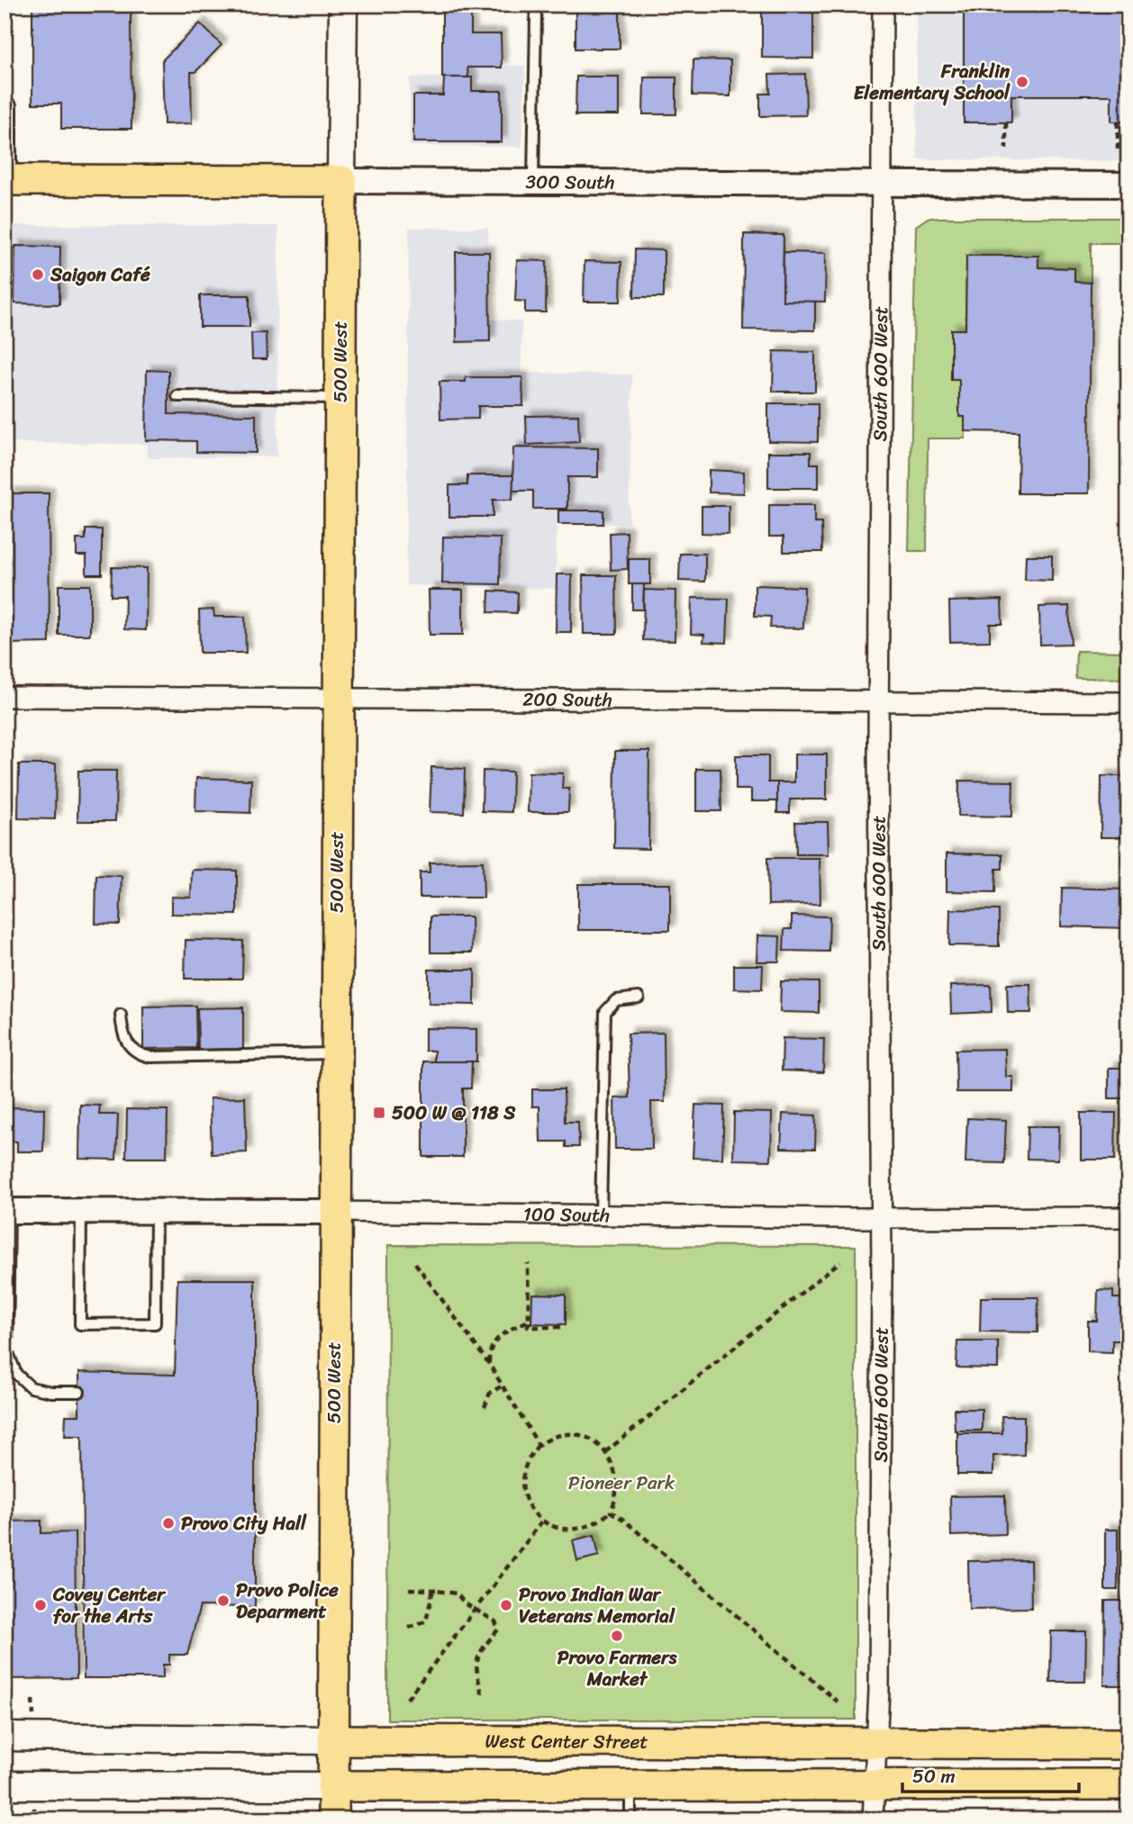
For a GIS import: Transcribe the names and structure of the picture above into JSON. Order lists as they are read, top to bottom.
{
  "streets": {
    "main road": ["300 South", "500 West", "West Center Street"],
    "street": ["South 600 West", "200 South", "100 South"]
  },
  "crossings": [
    ["300 South", "500 West"],
    ["300 South", "South 600 West"],
    ["500 West", "200 South"],
    ["500 West", "100 South"],
    ["500 West", "West Center Street"],
    ["South 600 West", "200 South"],
    ["South 600 West", "100 South"],
    ["South 600 West", "West Center Street"]
  ],
  "parks": ["Pioneer Park"],
  "places": {
    "other": [
      "Franklin Elementary School",
      "Saigon Café",
      "Provo City Hall",
      "Provo Police Deparment",
      "Covey Center for the Arts",
      "Provo Indian War Veterans Memorial",
      "Provo Farmers Market"
    ],
    "transit": ["500 W @ 118 S"]
  },
  "scale_bar": "50 m"
}
